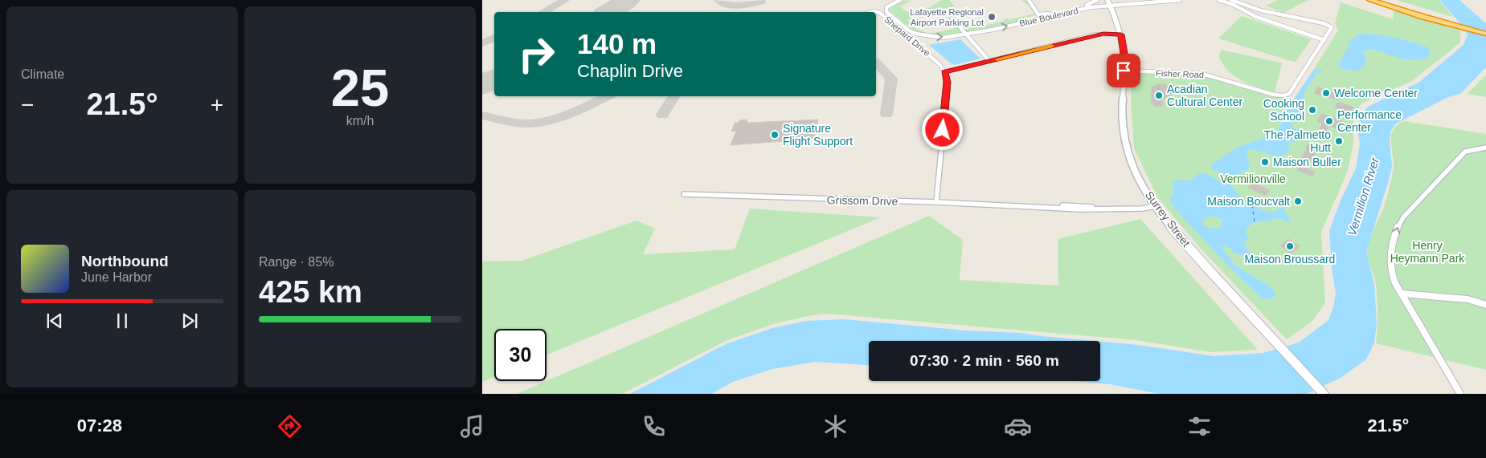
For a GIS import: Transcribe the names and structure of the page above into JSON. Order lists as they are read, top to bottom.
{
  "streets": {
    "street": [
      "Blue Boulevard",
      "Shepard Drive",
      "Fisher Road",
      "Grissom Drive",
      "Surrey Street"
    ]
  },
  "crossings": [
    ["Blue Boulevard", "Surrey Street"],
    ["Fisher Road", "Surrey Street"],
    ["Grissom Drive", "Surrey Street"]
  ],
  "water": ["Vermilion River"],
  "parks": ["Vermilionville", "Henry Heymann Park"],
  "places": [
    "Lafayette Regional Airport Parking Lot",
    "Welcome Center",
    "Acadian Cultural Center",
    "Cooking School",
    "Performance Center",
    "Signature Flight Support",
    "The Palmetto Hutt",
    "Maison Buller",
    "Maison Boucvalt",
    "Maison Broussard"
  ],
  "page": {
    "tile": [
      "Climate",
      ["25", "km/h"],
      ["Range · 85%", "425 km"]
    ],
    "turn": ["140 m", "Chaplin Drive"],
    "heat": ["−", "21.5°", "+"],
    "song": ["Northbound", "June Harbor"],
    "limit": "30",
    "trip": "07:30 · 2 min · 560 m",
    "tabs": ["07:28", "21.5°"]
  }
}
